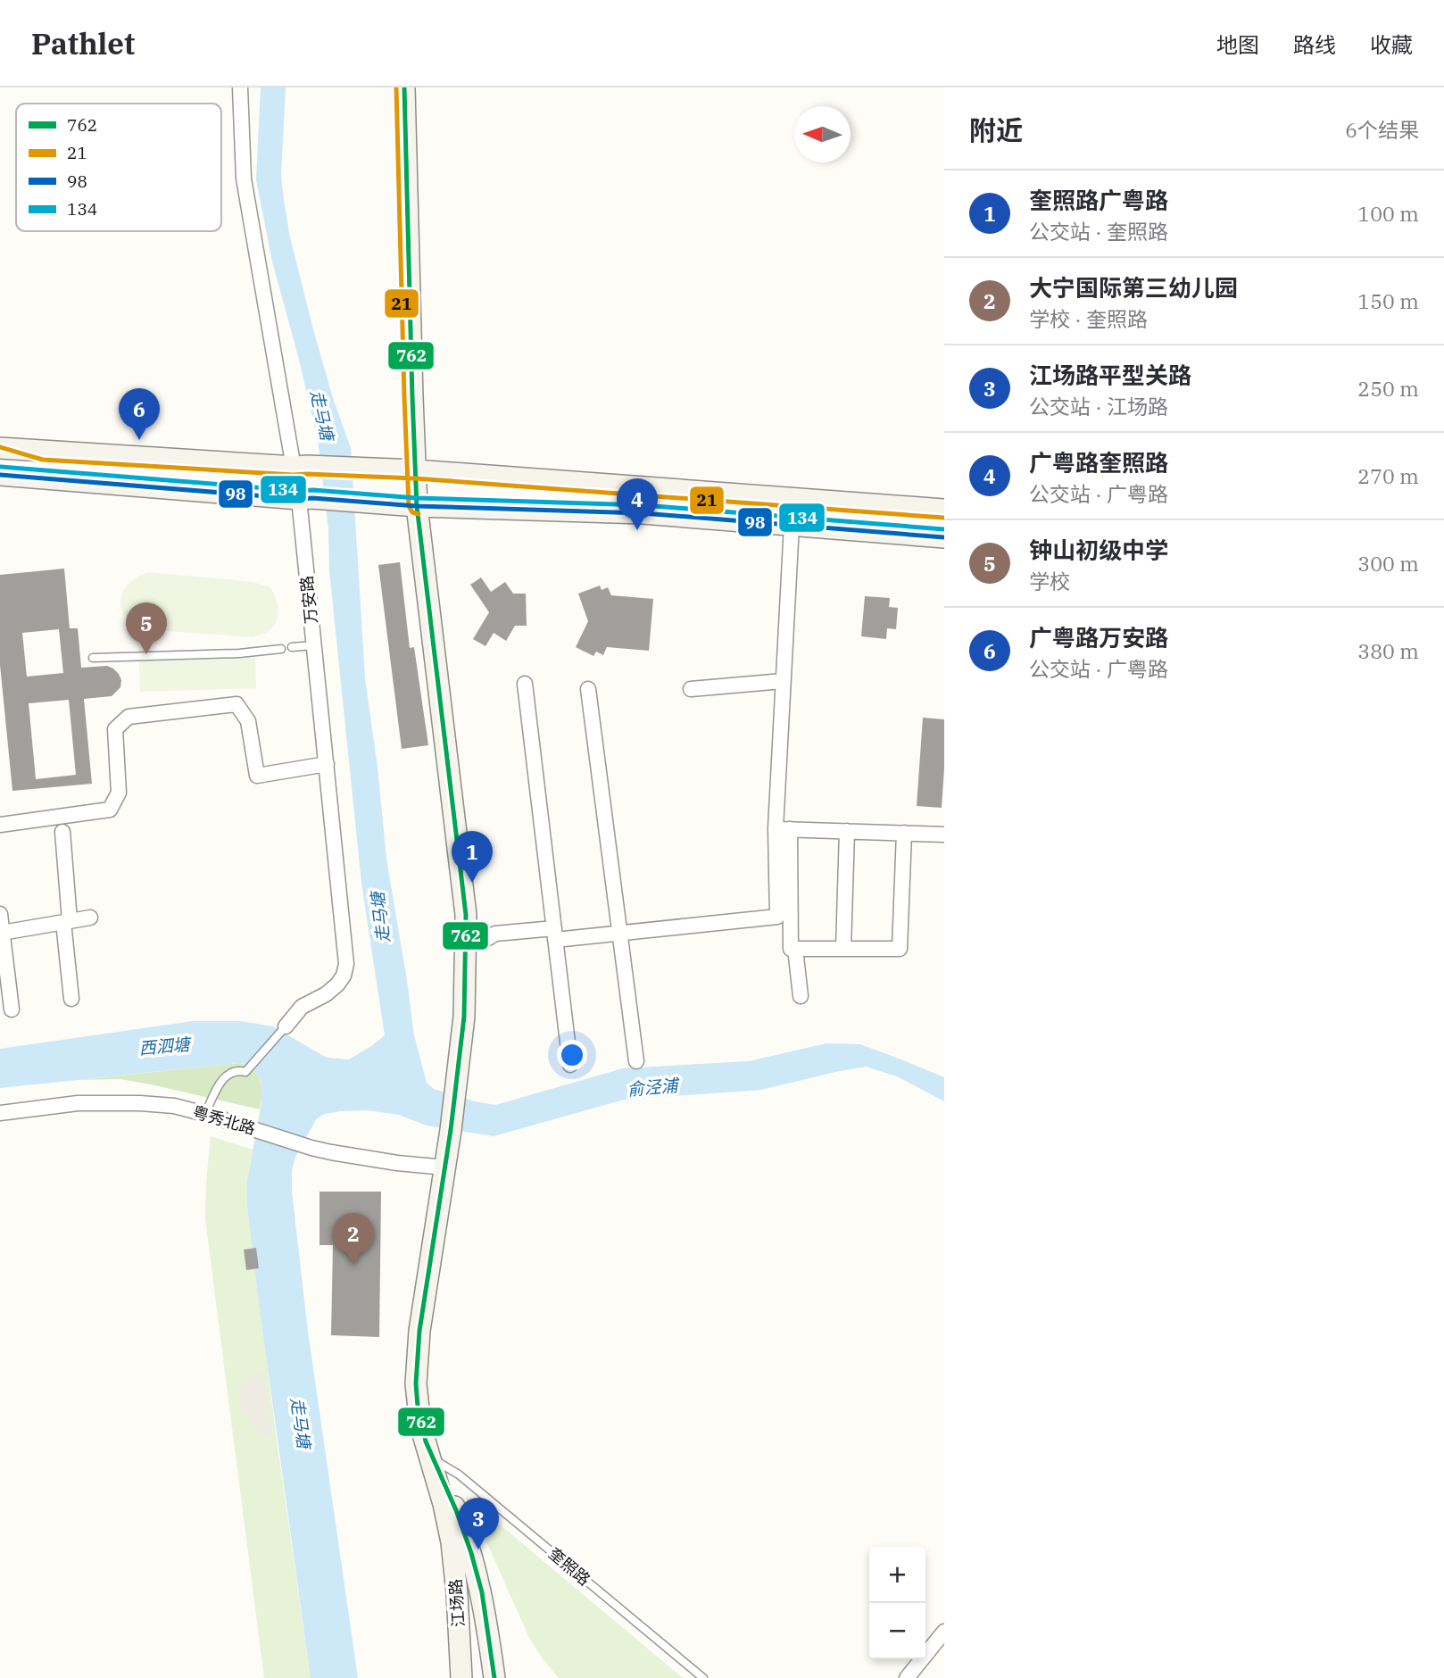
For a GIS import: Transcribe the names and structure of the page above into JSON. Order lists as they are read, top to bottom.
{
  "streets": {
    "main road": ["江场路"],
    "street": ["万安路", "粤秀北路"],
    "lane": ["奎照路"]
  },
  "crossings": [
    ["万安路", "粤秀北路"],
    ["奎照路", "江场路"]
  ],
  "water": ["走马塘", "西泗塘", "俞泾浦"],
  "lines": [
    "transit line 762",
    "transit line 21",
    "transit line 134",
    "transit line 98"
  ],
  "legend": [
    "762",
    "21",
    "98",
    "134"
  ],
  "north": "left",
  "page": {
    "header": "Pathlet",
    "nav": ["地图", "路线", "收藏"],
    "heading": ["附近", "6个结果"],
    "list": [
      {
        "mark": "1",
        "name": "奎照路广粤路",
        "note": "公交站 · 奎照路",
        "value": "100 m"
      },
      {
        "mark": "2",
        "name": "大宁国际第三幼儿园",
        "note": "学校 · 奎照路",
        "value": "150 m"
      },
      {
        "mark": "3",
        "name": "江场路平型关路",
        "note": "公交站 · 江场路",
        "value": "250 m"
      },
      {
        "mark": "4",
        "name": "广粤路奎照路",
        "note": "公交站 · 广粤路",
        "value": "270 m"
      },
      {
        "mark": "5",
        "name": "钟山初级中学",
        "note": "学校",
        "value": "300 m"
      },
      {
        "mark": "6",
        "name": "广粤路万安路",
        "note": "公交站 · 广粤路",
        "value": "380 m"
      }
    ],
    "pins": [
      "6",
      "4",
      "5",
      "1",
      "2",
      "3"
    ],
    "map_buttons": ["+", "−"]
  }
}
